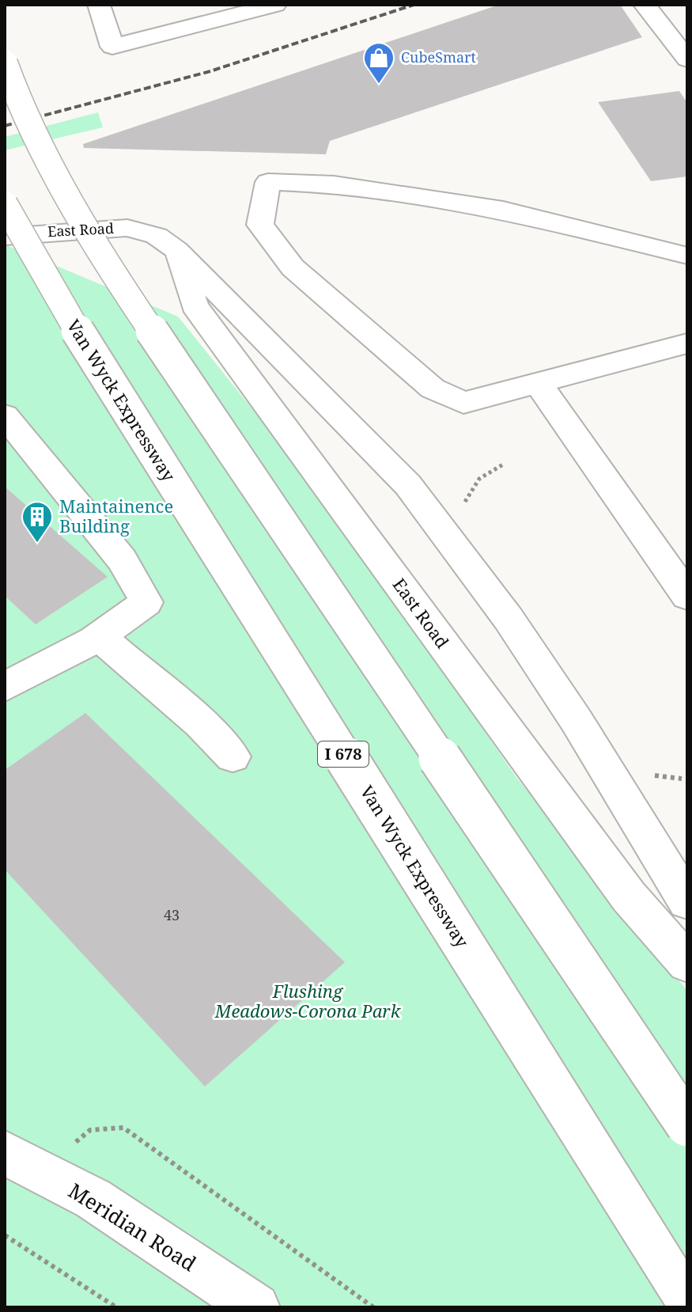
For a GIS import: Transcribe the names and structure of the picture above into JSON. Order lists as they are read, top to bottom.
{
  "streets": {
    "main road": [
      "East Road",
      "Van Wyck Expressway",
      "I 678",
      "Meridian Road"
    ]
  },
  "parks": ["Flushing Meadows-Corona Park"],
  "places": {
    "shop": ["CubeSmart"],
    "building": ["Maintainence Building"]
  },
  "house_numbers": ["43"]
}
